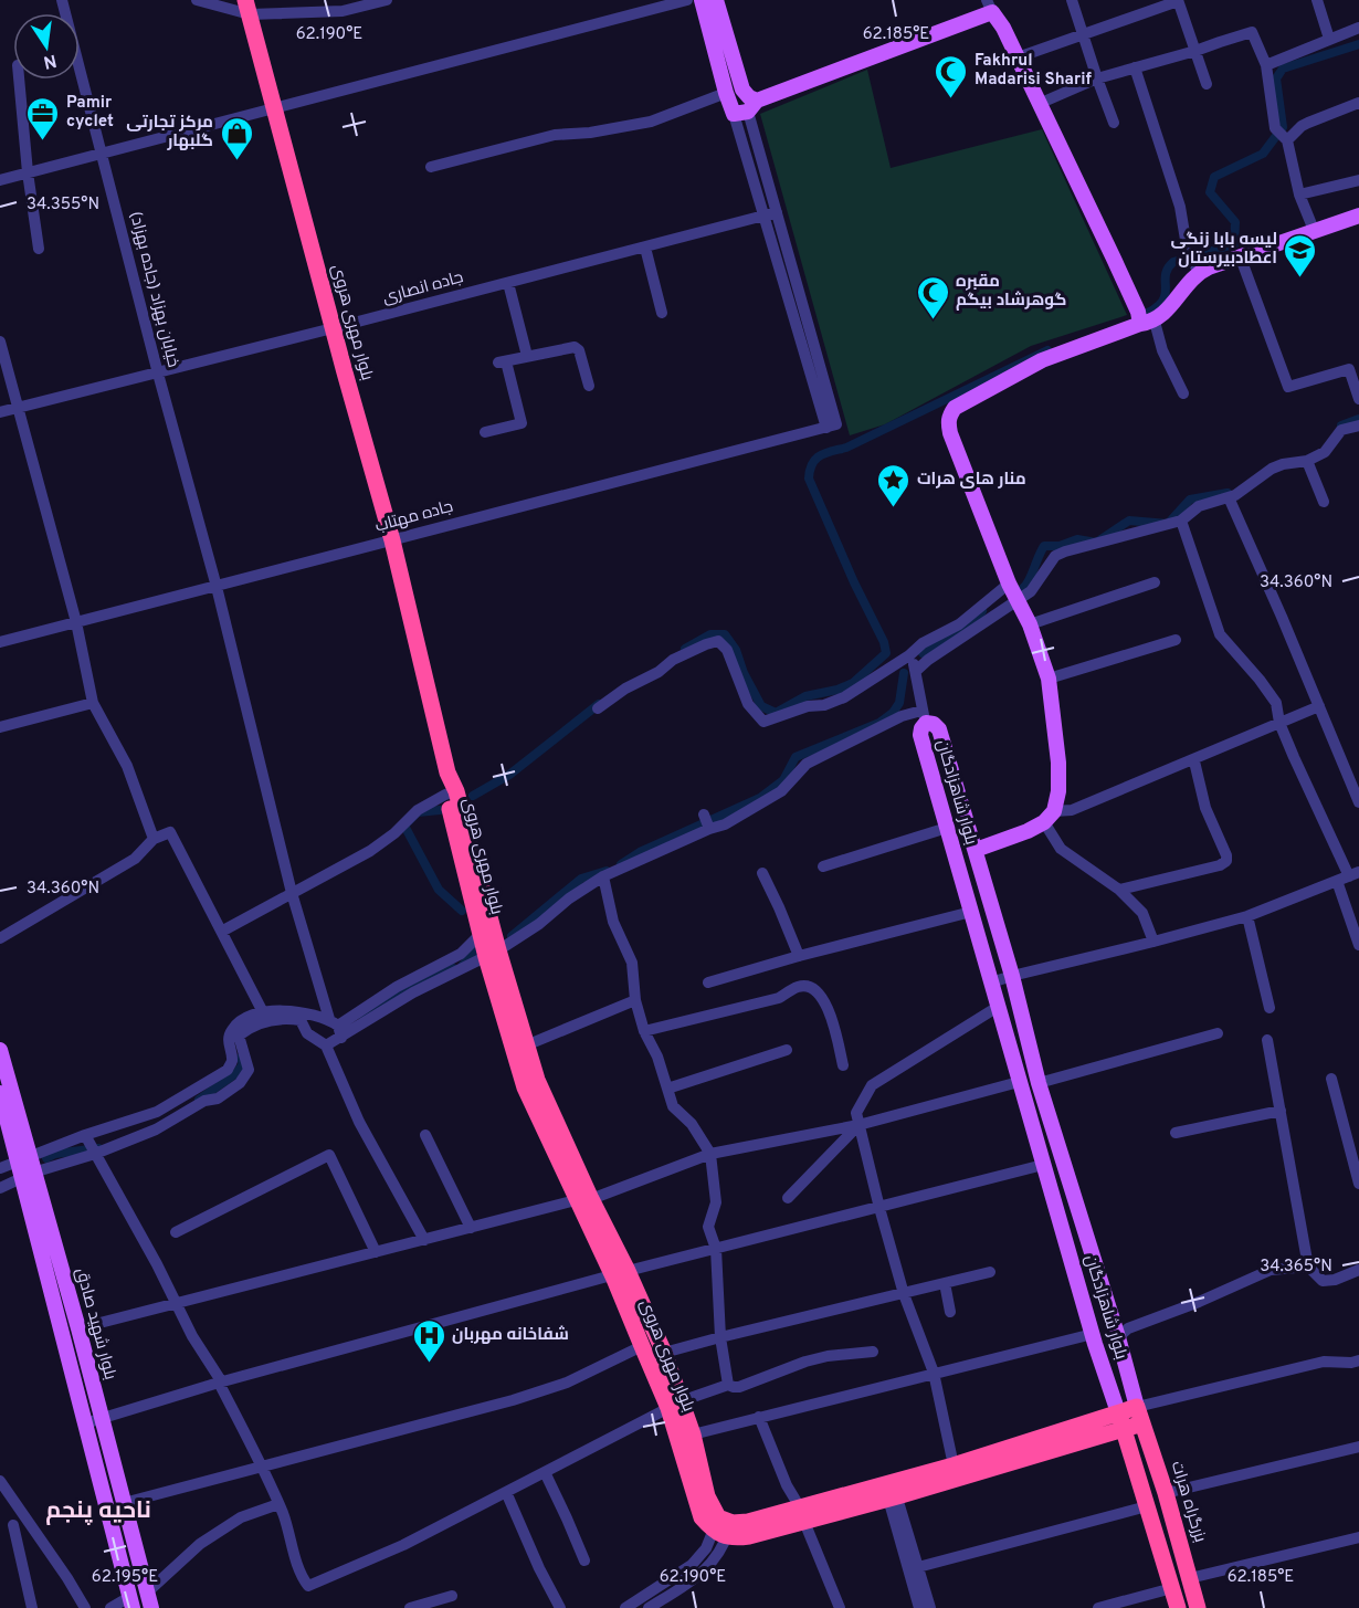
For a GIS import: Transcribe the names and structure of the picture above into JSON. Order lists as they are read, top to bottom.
{
  "streets": {
    "highway": ["بلوار مهری هروی", "بزرگراه هرات"],
    "main road": ["بلوار شاهزادگان", "بلوار شهید صادق"],
    "street": ["جاده انصاری", "خیابان بهزاد (جاده بهزاد)", "جاده مهتاب"]
  },
  "crossings": [
    ["جاده انصاری", "خیابان بهزاد (جاده بهزاد)"],
    ["جاده انصاری", "بلوار مهری هروی"],
    ["جاده انصاری", "جاده مهتاب"],
    ["خیابان بهزاد (جاده بهزاد)", "جاده مهتاب"],
    ["بلوار مهری هروی", "جاده مهتاب"],
    ["بلوار شاهزادگان", "بزرگراه هرات"]
  ],
  "districts": ["ناحیه پنجم"],
  "places": {
    "mosque": ["Fakhrul Madarisi Sharif", "مقبره گوهرشاد بیگم"],
    "office": ["Pamir cyclet"],
    "shop": ["مرکز تجارتی گلبهار"],
    "school or university": ["لیسه بابا زنگی اعطادبیرستان"],
    "place": ["منار های هرات"],
    "hospital": ["شفاخانه مهربان"]
  },
  "north": "bottom",
  "coordinates": [
    "62.190°E",
    "62.185°E",
    "34.355°N",
    "34.360°N",
    "34.365°N",
    "62.195°E"
  ]
}
